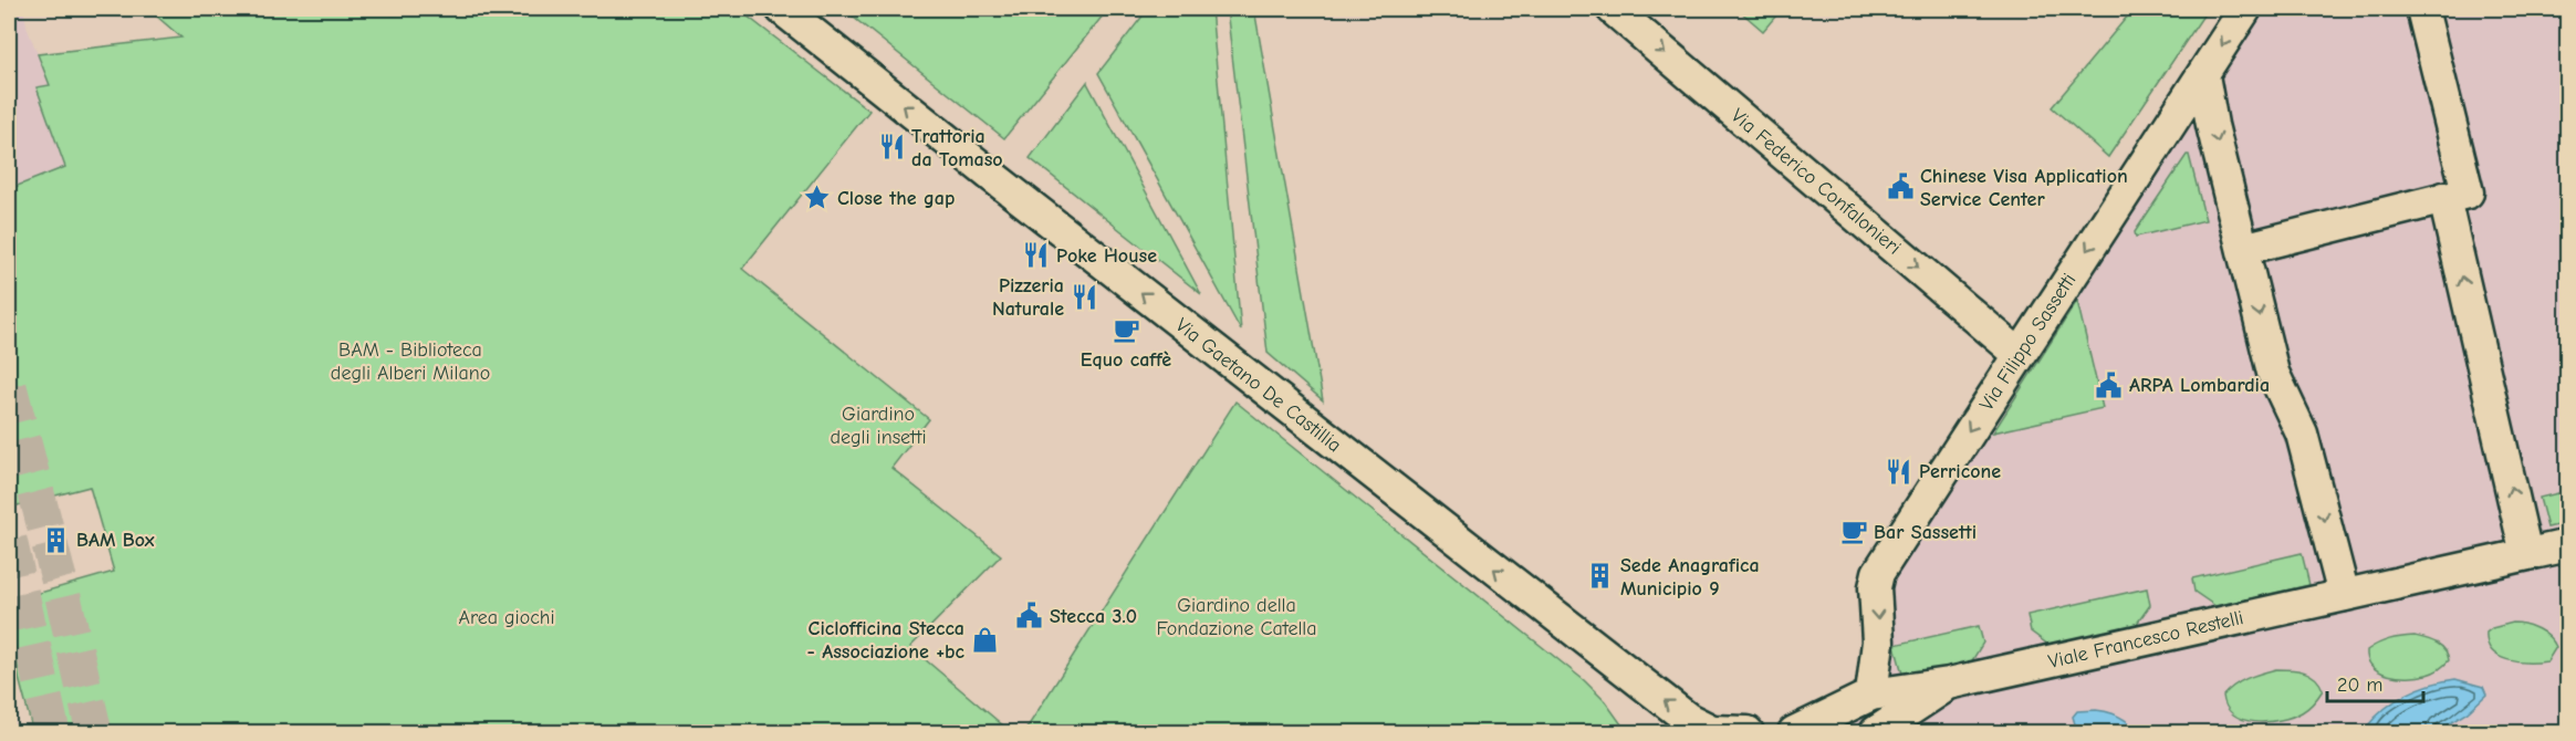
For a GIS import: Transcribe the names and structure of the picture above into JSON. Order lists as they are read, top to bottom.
{
  "streets": {
    "street": [
      "Via Federico Confalonieri",
      "Via Filippo Sassetti",
      "Via Gaetano De Castillia",
      "Viale Francesco Restelli"
    ]
  },
  "crossings": [
    ["Via Federico Confalonieri", "Via Filippo Sassetti"],
    ["Via Filippo Sassetti", "Viale Francesco Restelli"]
  ],
  "one_way": ["Via Federico Confalonieri", "Via Filippo Sassetti", "Via Gaetano De Castillia"],
  "parks": [
    "BAM - Biblioteca degli Alberi Milano",
    "Giardino degli insetti",
    "Giardino della Fondazione Catella",
    "Area giochi"
  ],
  "places": {
    "restaurant": [
      "Trattoria da Tomaso",
      "Poke House",
      "Pizzeria Naturale",
      "Perricone"
    ],
    "public building": ["Chinese Visa Application Service Center", "ARPA Lombardia", "Stecca 3.0"],
    "place": ["Close the gap"],
    "cafe": ["Equo caffè", "Bar Sassetti"],
    "building": ["BAM Box", "Sede Anagrafica Municipio 9"],
    "shop": ["Ciclofficina Stecca - Associazione +bc"]
  },
  "scale_bar": "20 m"
}
